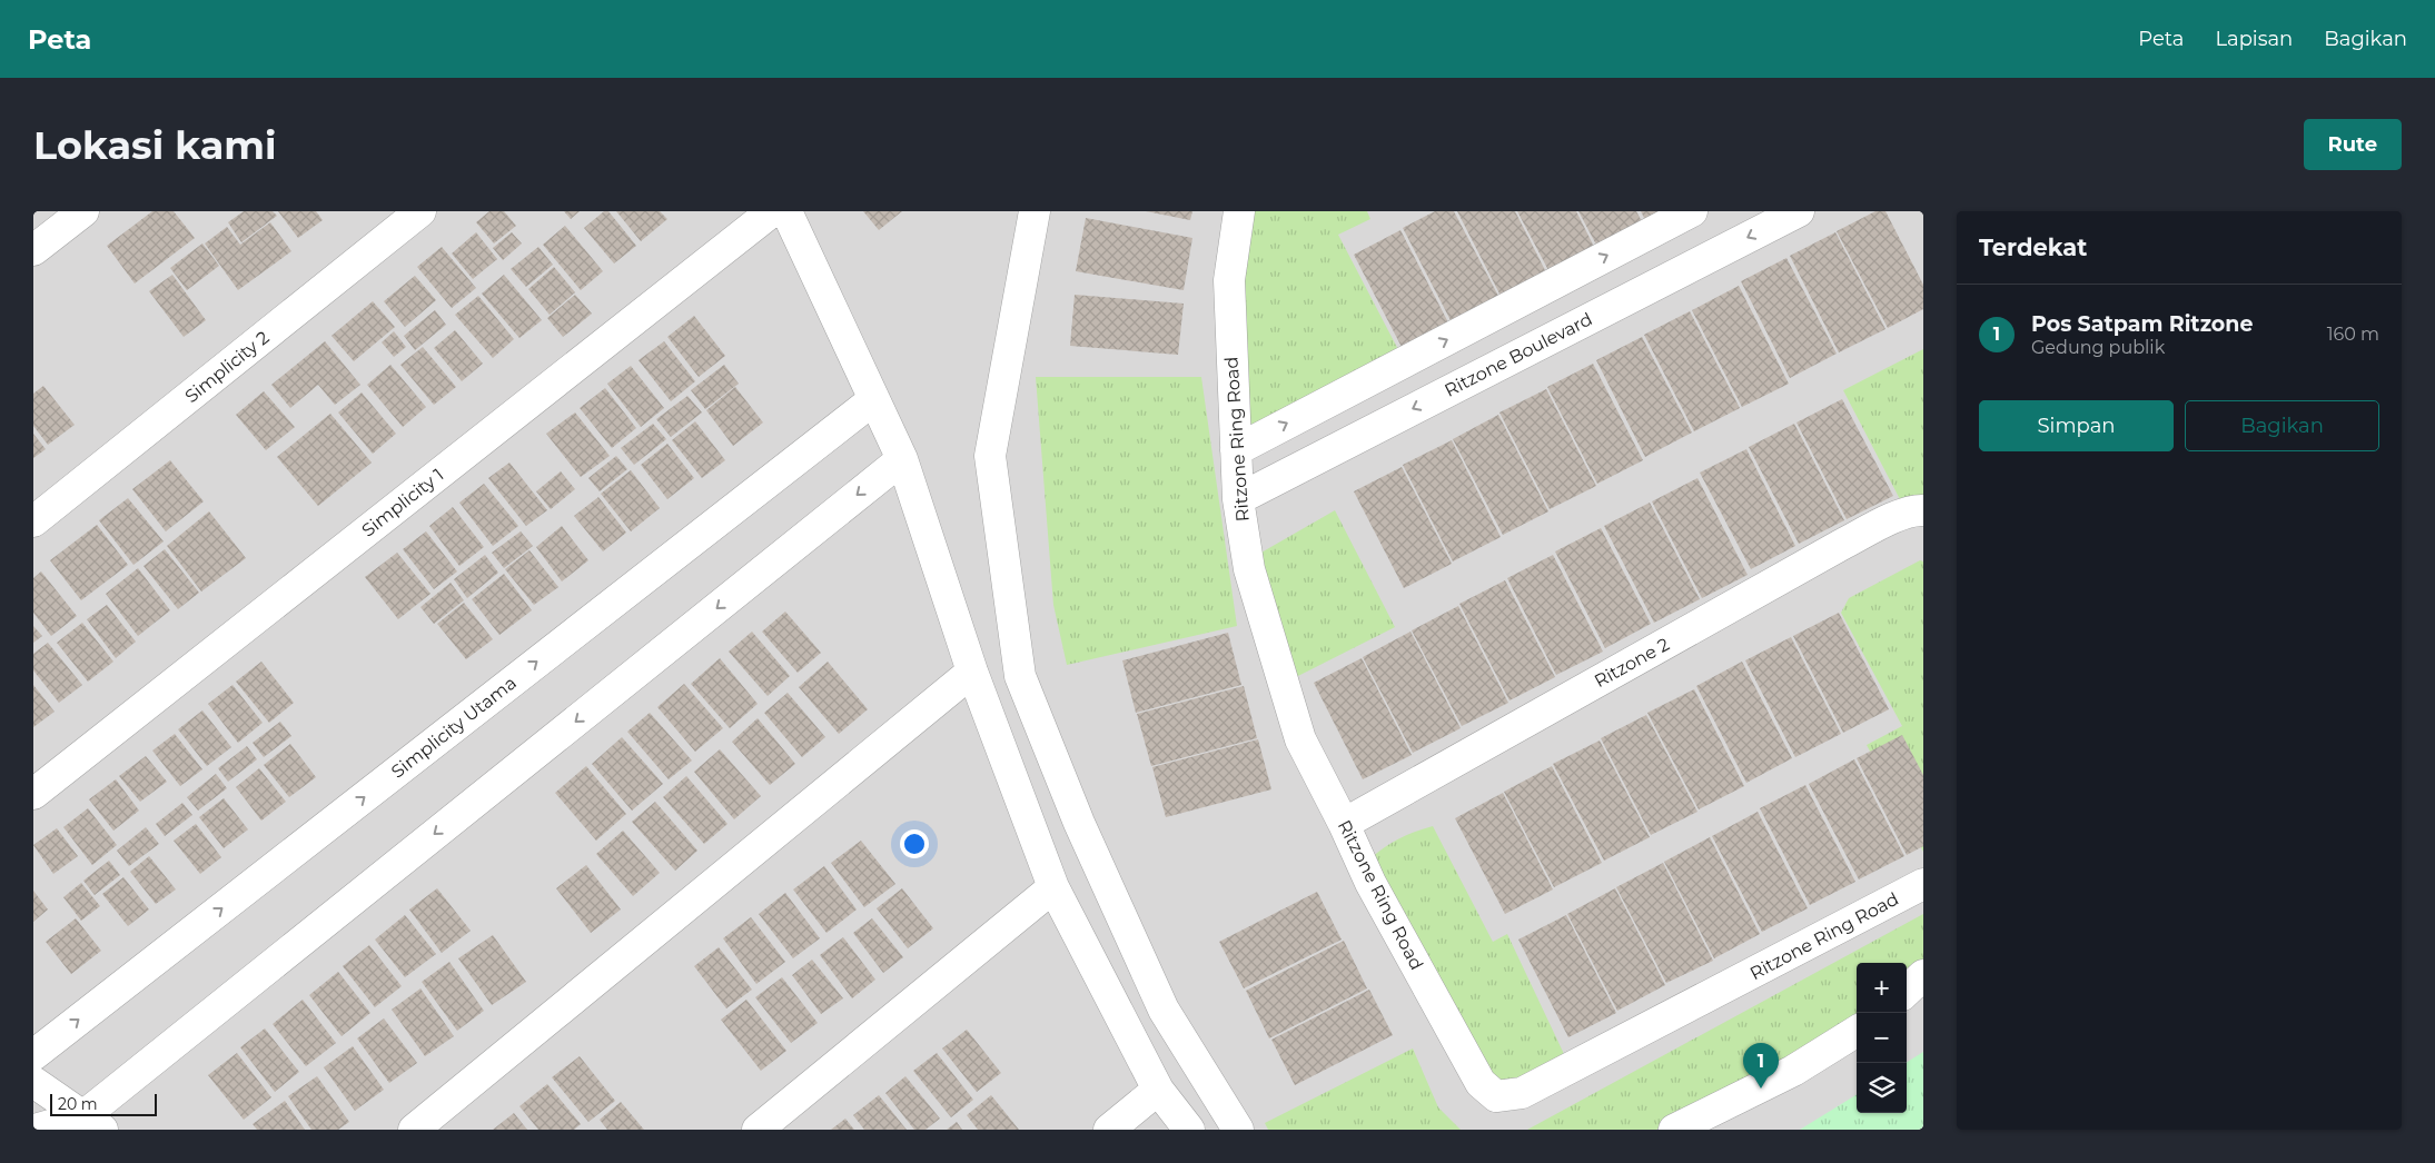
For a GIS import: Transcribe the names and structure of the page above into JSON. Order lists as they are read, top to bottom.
{
  "streets": {
    "street": [
      "Ritzone Boulevard",
      "Simplicity 2",
      "Ritzone Ring Road",
      "Simplicity 1",
      "Ritzone 2",
      "Simplicity Utama"
    ]
  },
  "crossings": [
    ["Ritzone Boulevard", "Ritzone Ring Road"],
    ["Ritzone Ring Road", "Ritzone 2"]
  ],
  "scale_bar": "20 m",
  "page": {
    "header": "Peta",
    "nav": ["Peta", "Lapisan", "Bagikan"],
    "buttons": [
      "Rute",
      ["Simpan", "Bagikan"]
    ],
    "title": "Lokasi kami",
    "heading": "Terdekat",
    "list": [
      {
        "mark": "1",
        "name": "Pos Satpam Ritzone",
        "note": "Gedung publik",
        "value": "160 m"
      }
    ],
    "map_buttons": ["+", "−"],
    "pins": "1",
    "scale": "20 m"
  }
}
